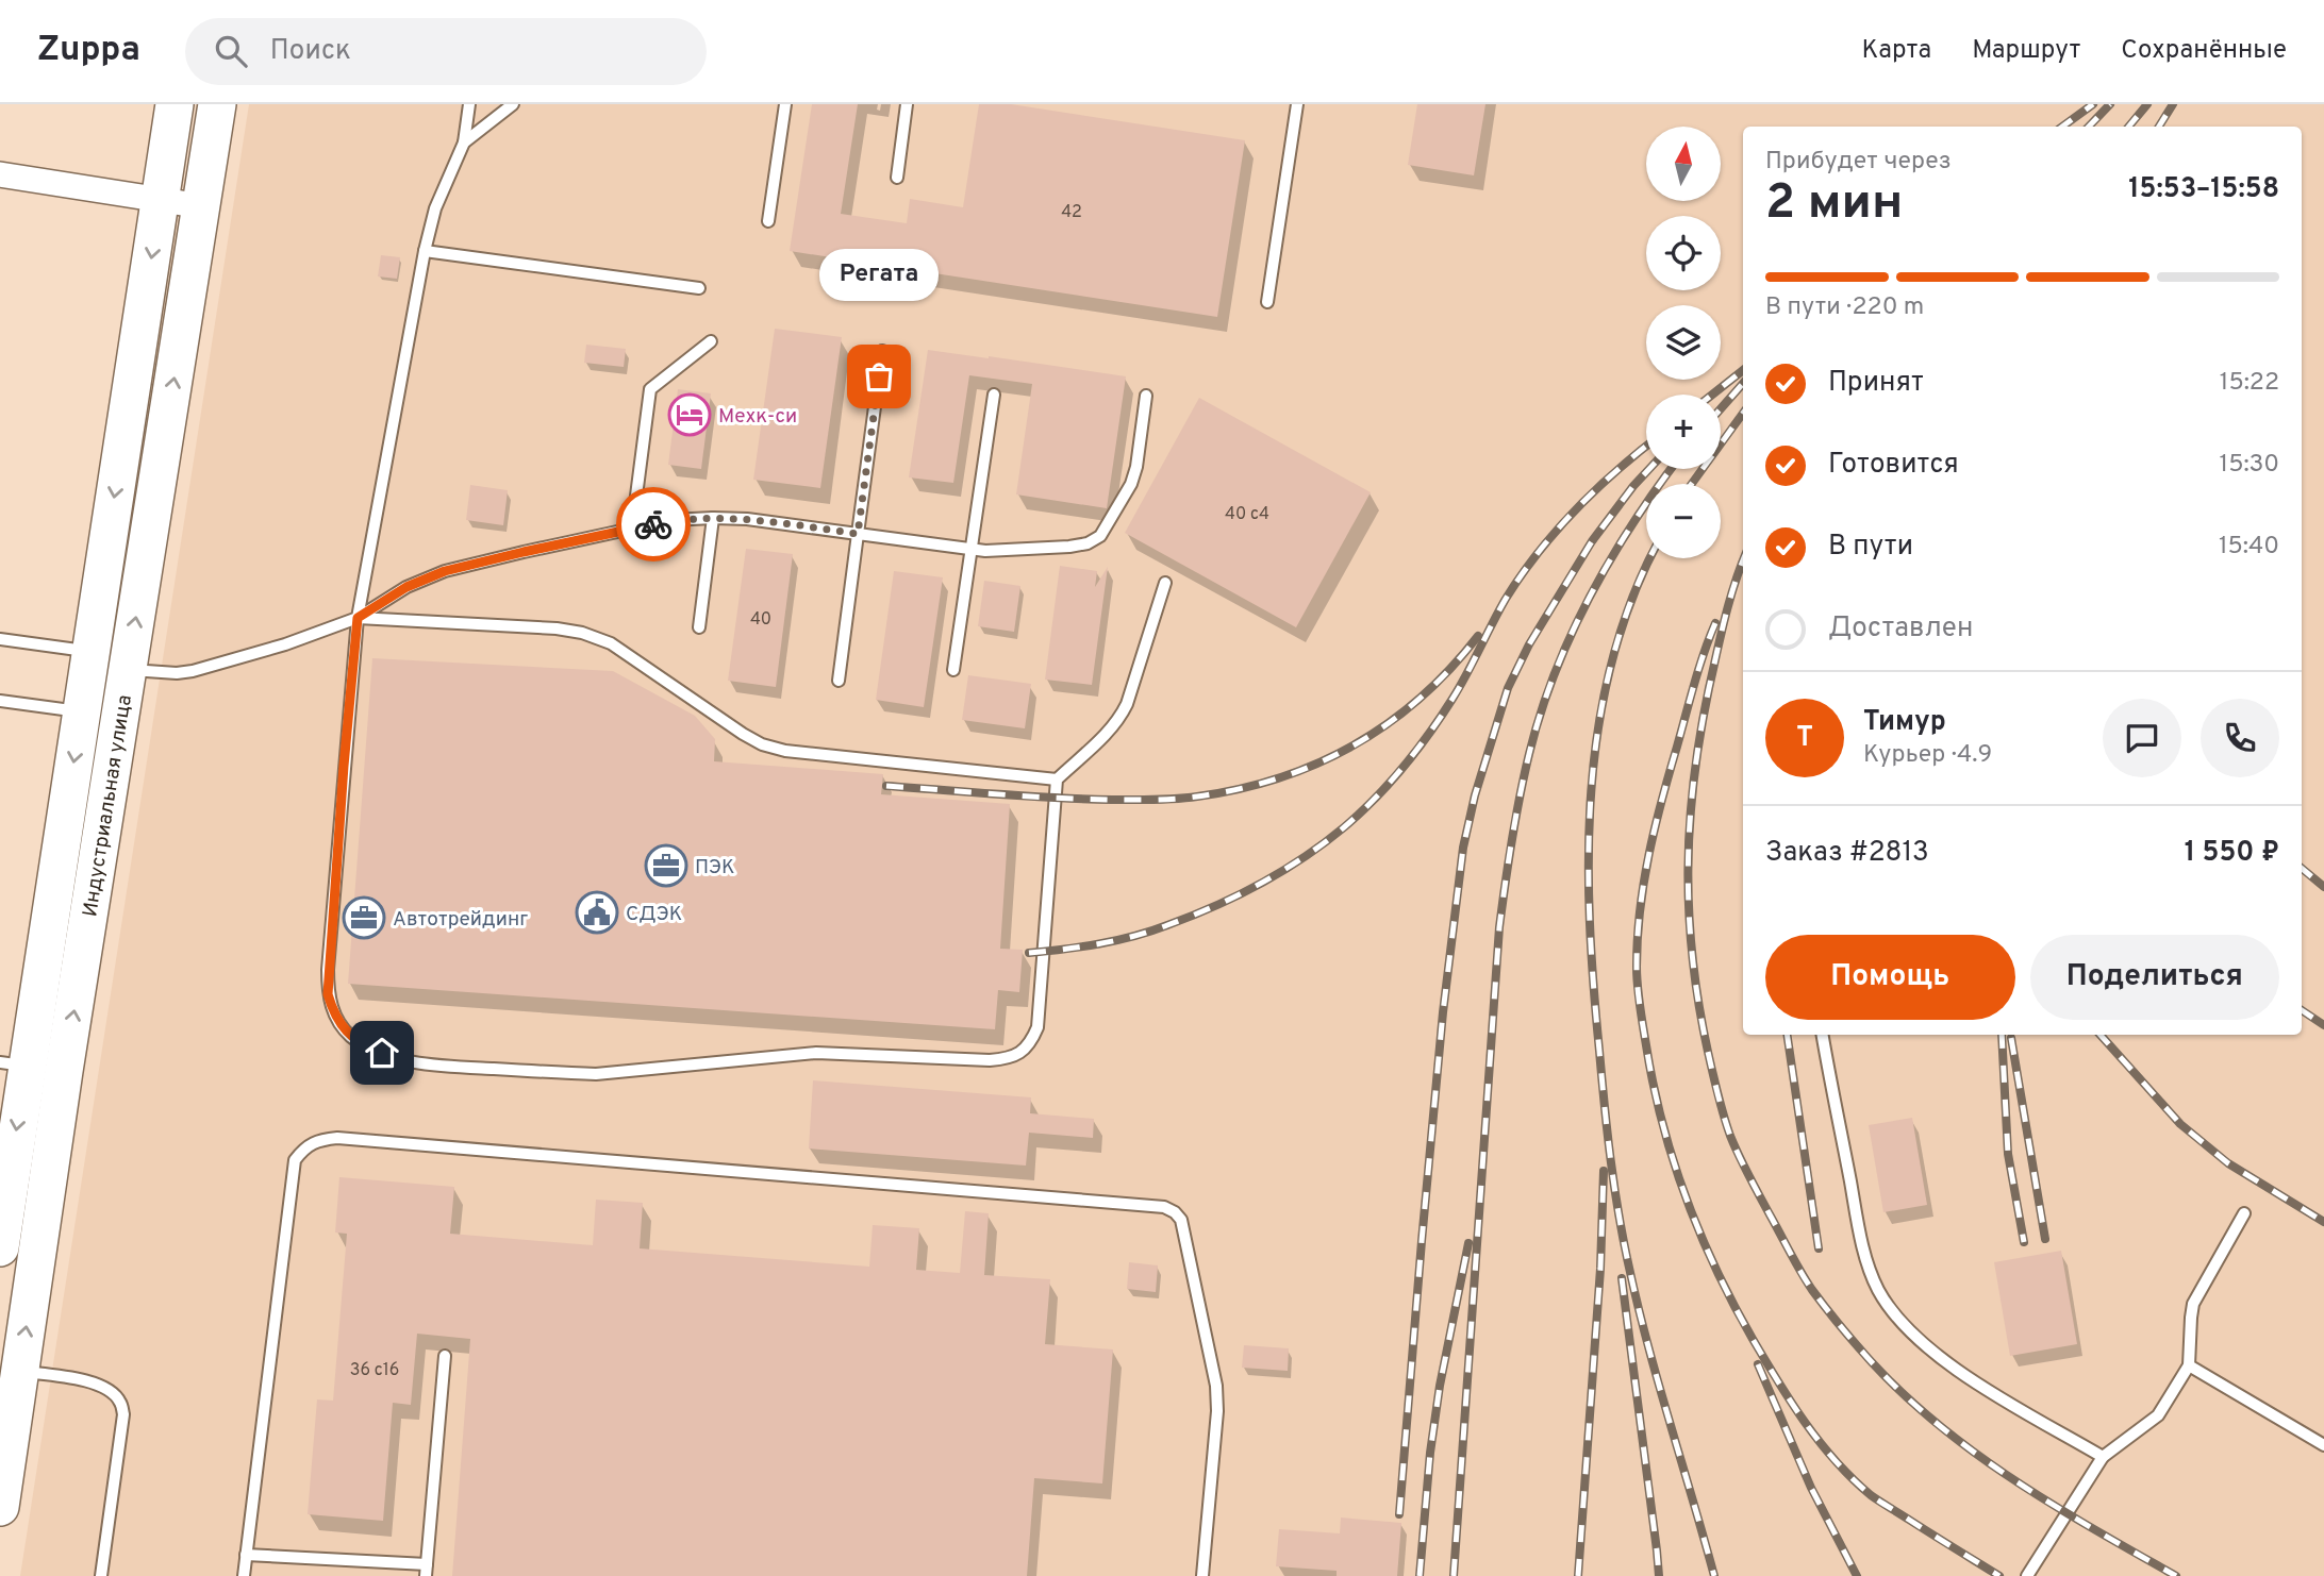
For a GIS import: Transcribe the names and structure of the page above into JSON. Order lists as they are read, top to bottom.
{
  "streets": {
    "main road": ["Индустриальная улица"]
  },
  "places": {
    "other": ["Регата"],
    "hotel": ["Мехк-си"],
    "office": ["ПЭК", "Автотрейдинг"],
    "public building": ["СДЭК"]
  },
  "house_numbers": [
    "42",
    "40 с4",
    "40",
    "36 с16"
  ],
  "north": "top",
  "page": {
    "header": "Zuppa",
    "search": "Поиск",
    "nav": ["Карта", "Маршрут", "Сохранённые"],
    "map_buttons": ["+", "−"],
    "heading": ["2 мин", "Прибудет через", "15:53–15:58"],
    "panel": [
      "Тимур",
      "Курьер · 4.9",
      "Заказ #2813",
      "1 550 ₽"
    ],
    "bubble": "Регата",
    "bar": "В пути · 220 m",
    "list": [
      ["Принят", "15:22"],
      ["Готовится", "15:30"],
      ["В пути", "15:40"],
      "Доставлен"
    ],
    "round": "Т",
    "buttons": ["Помощь", "Поделиться"]
  }
}
